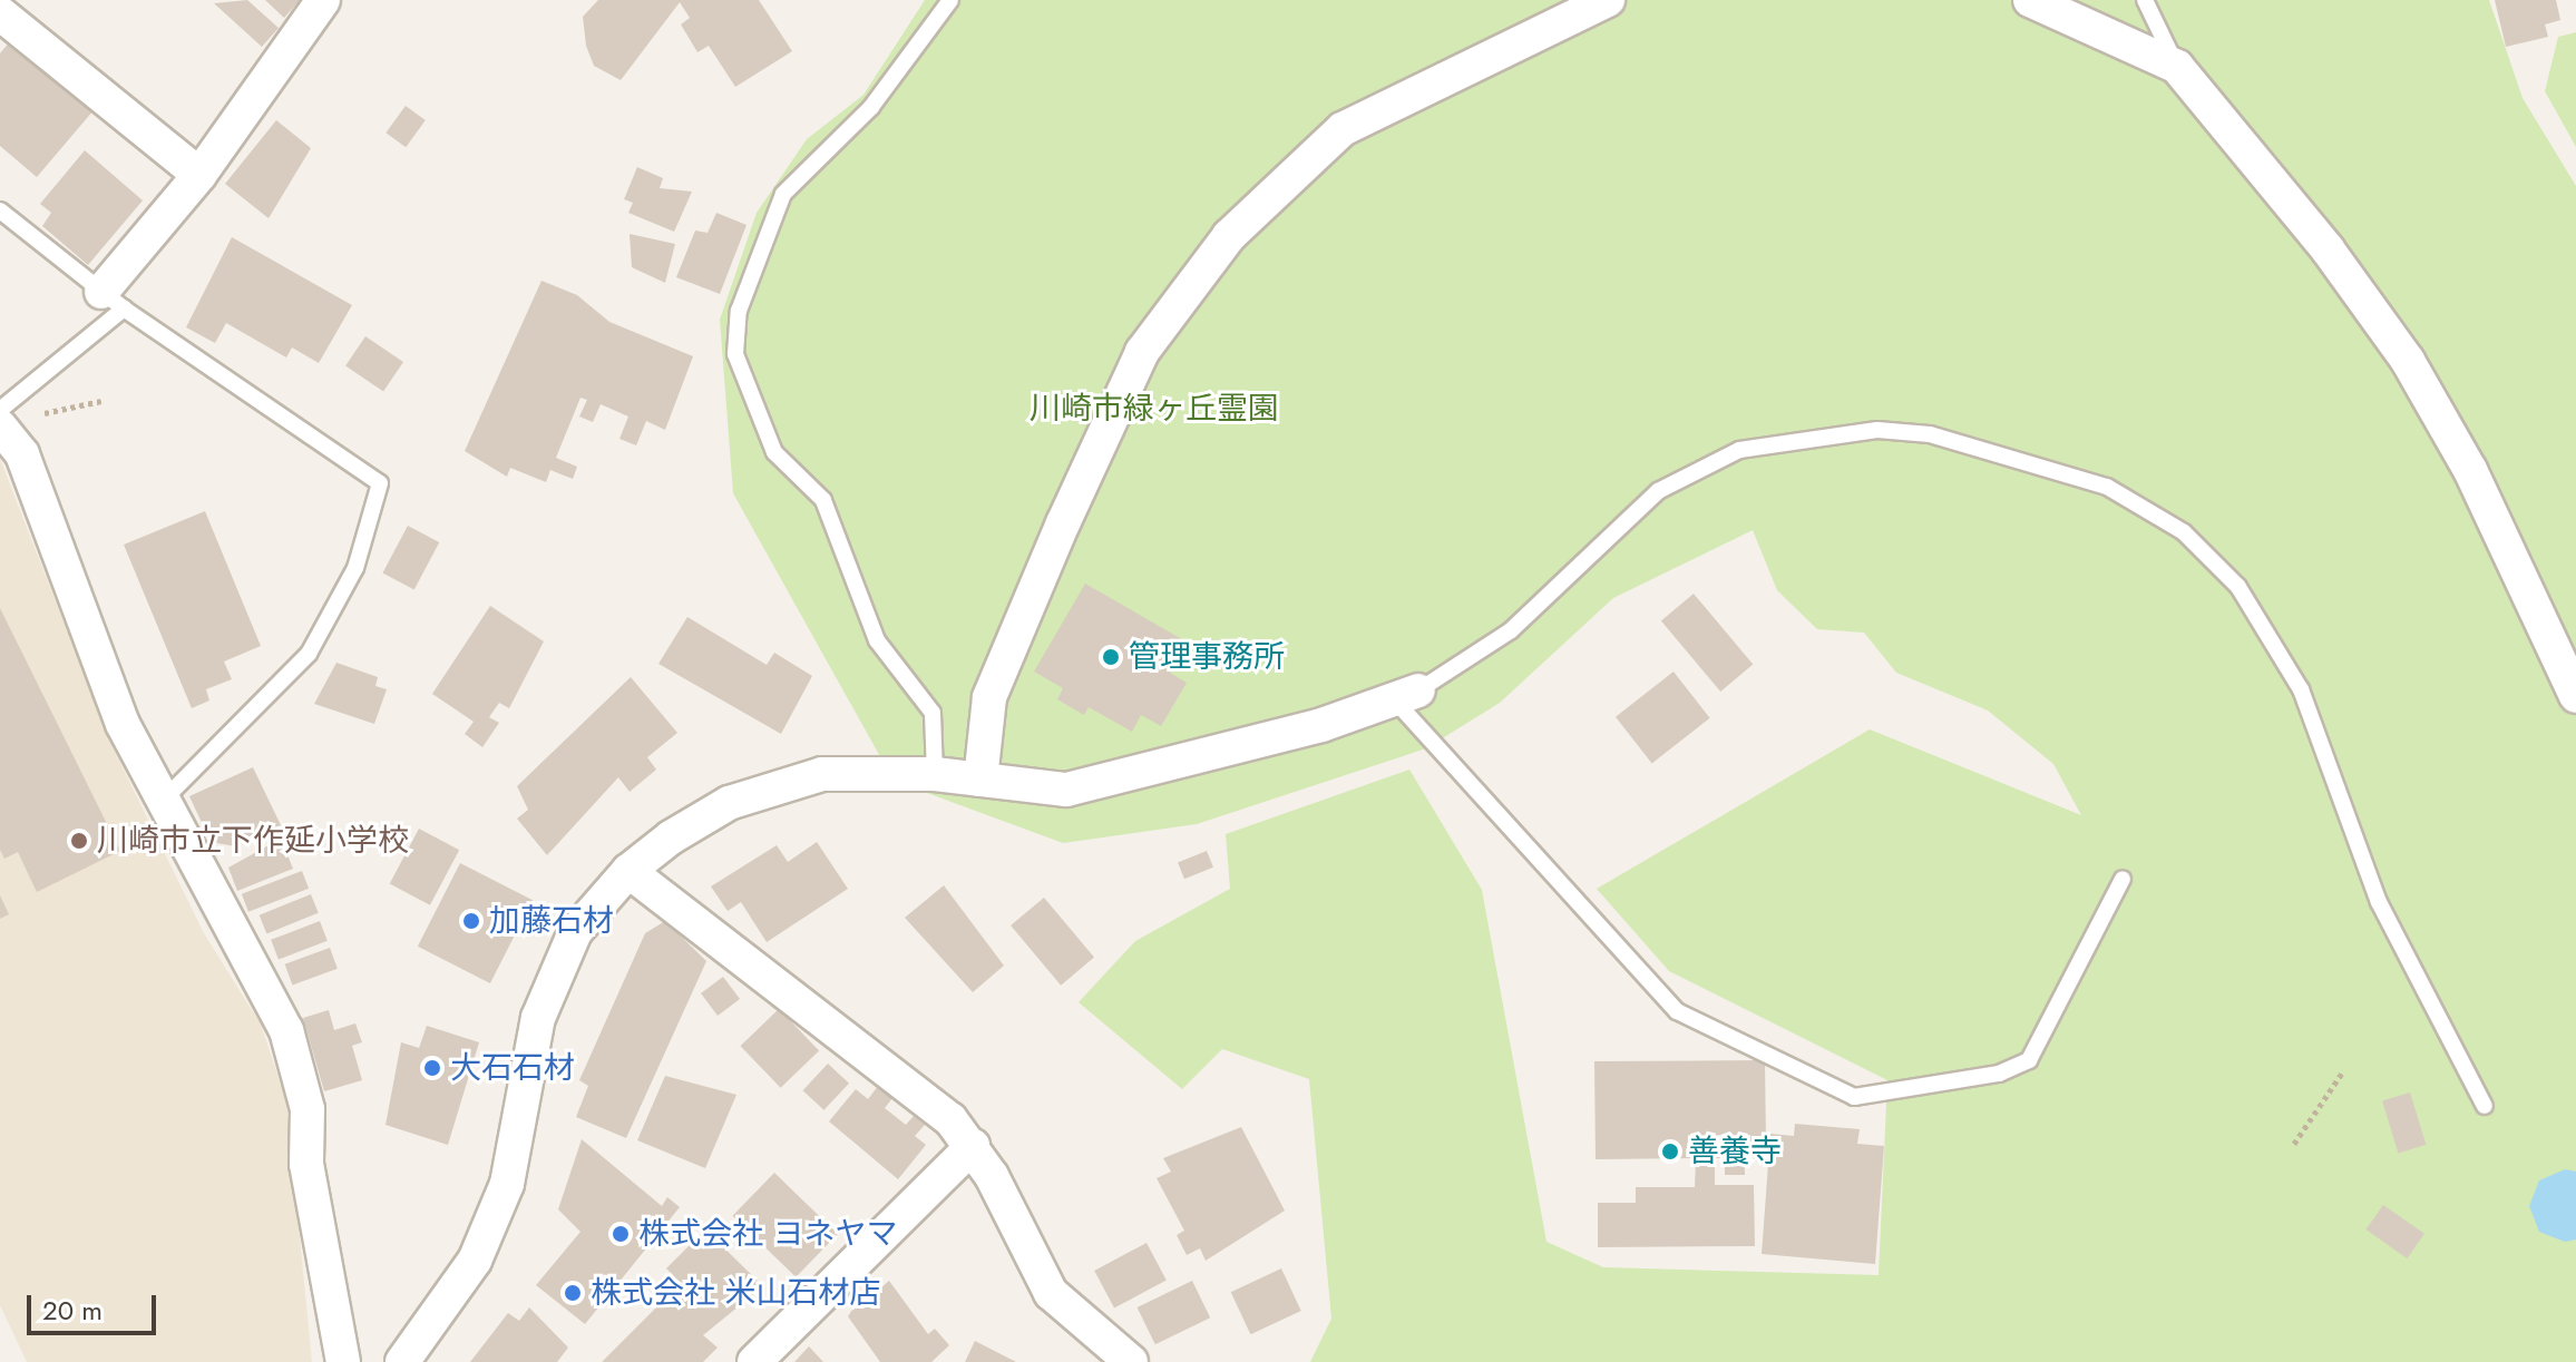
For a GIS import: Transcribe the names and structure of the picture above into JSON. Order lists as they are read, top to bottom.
{
  "parks": ["川崎市緑ヶ丘霊園"],
  "places": [
    "管理事務所",
    "川崎市立下作延小学校",
    "加藤石材",
    "大石石材",
    "善養寺",
    "株式会社 ヨネヤマ",
    "株式会社 米山石材店"
  ],
  "scale_bar": "20 m"
}
